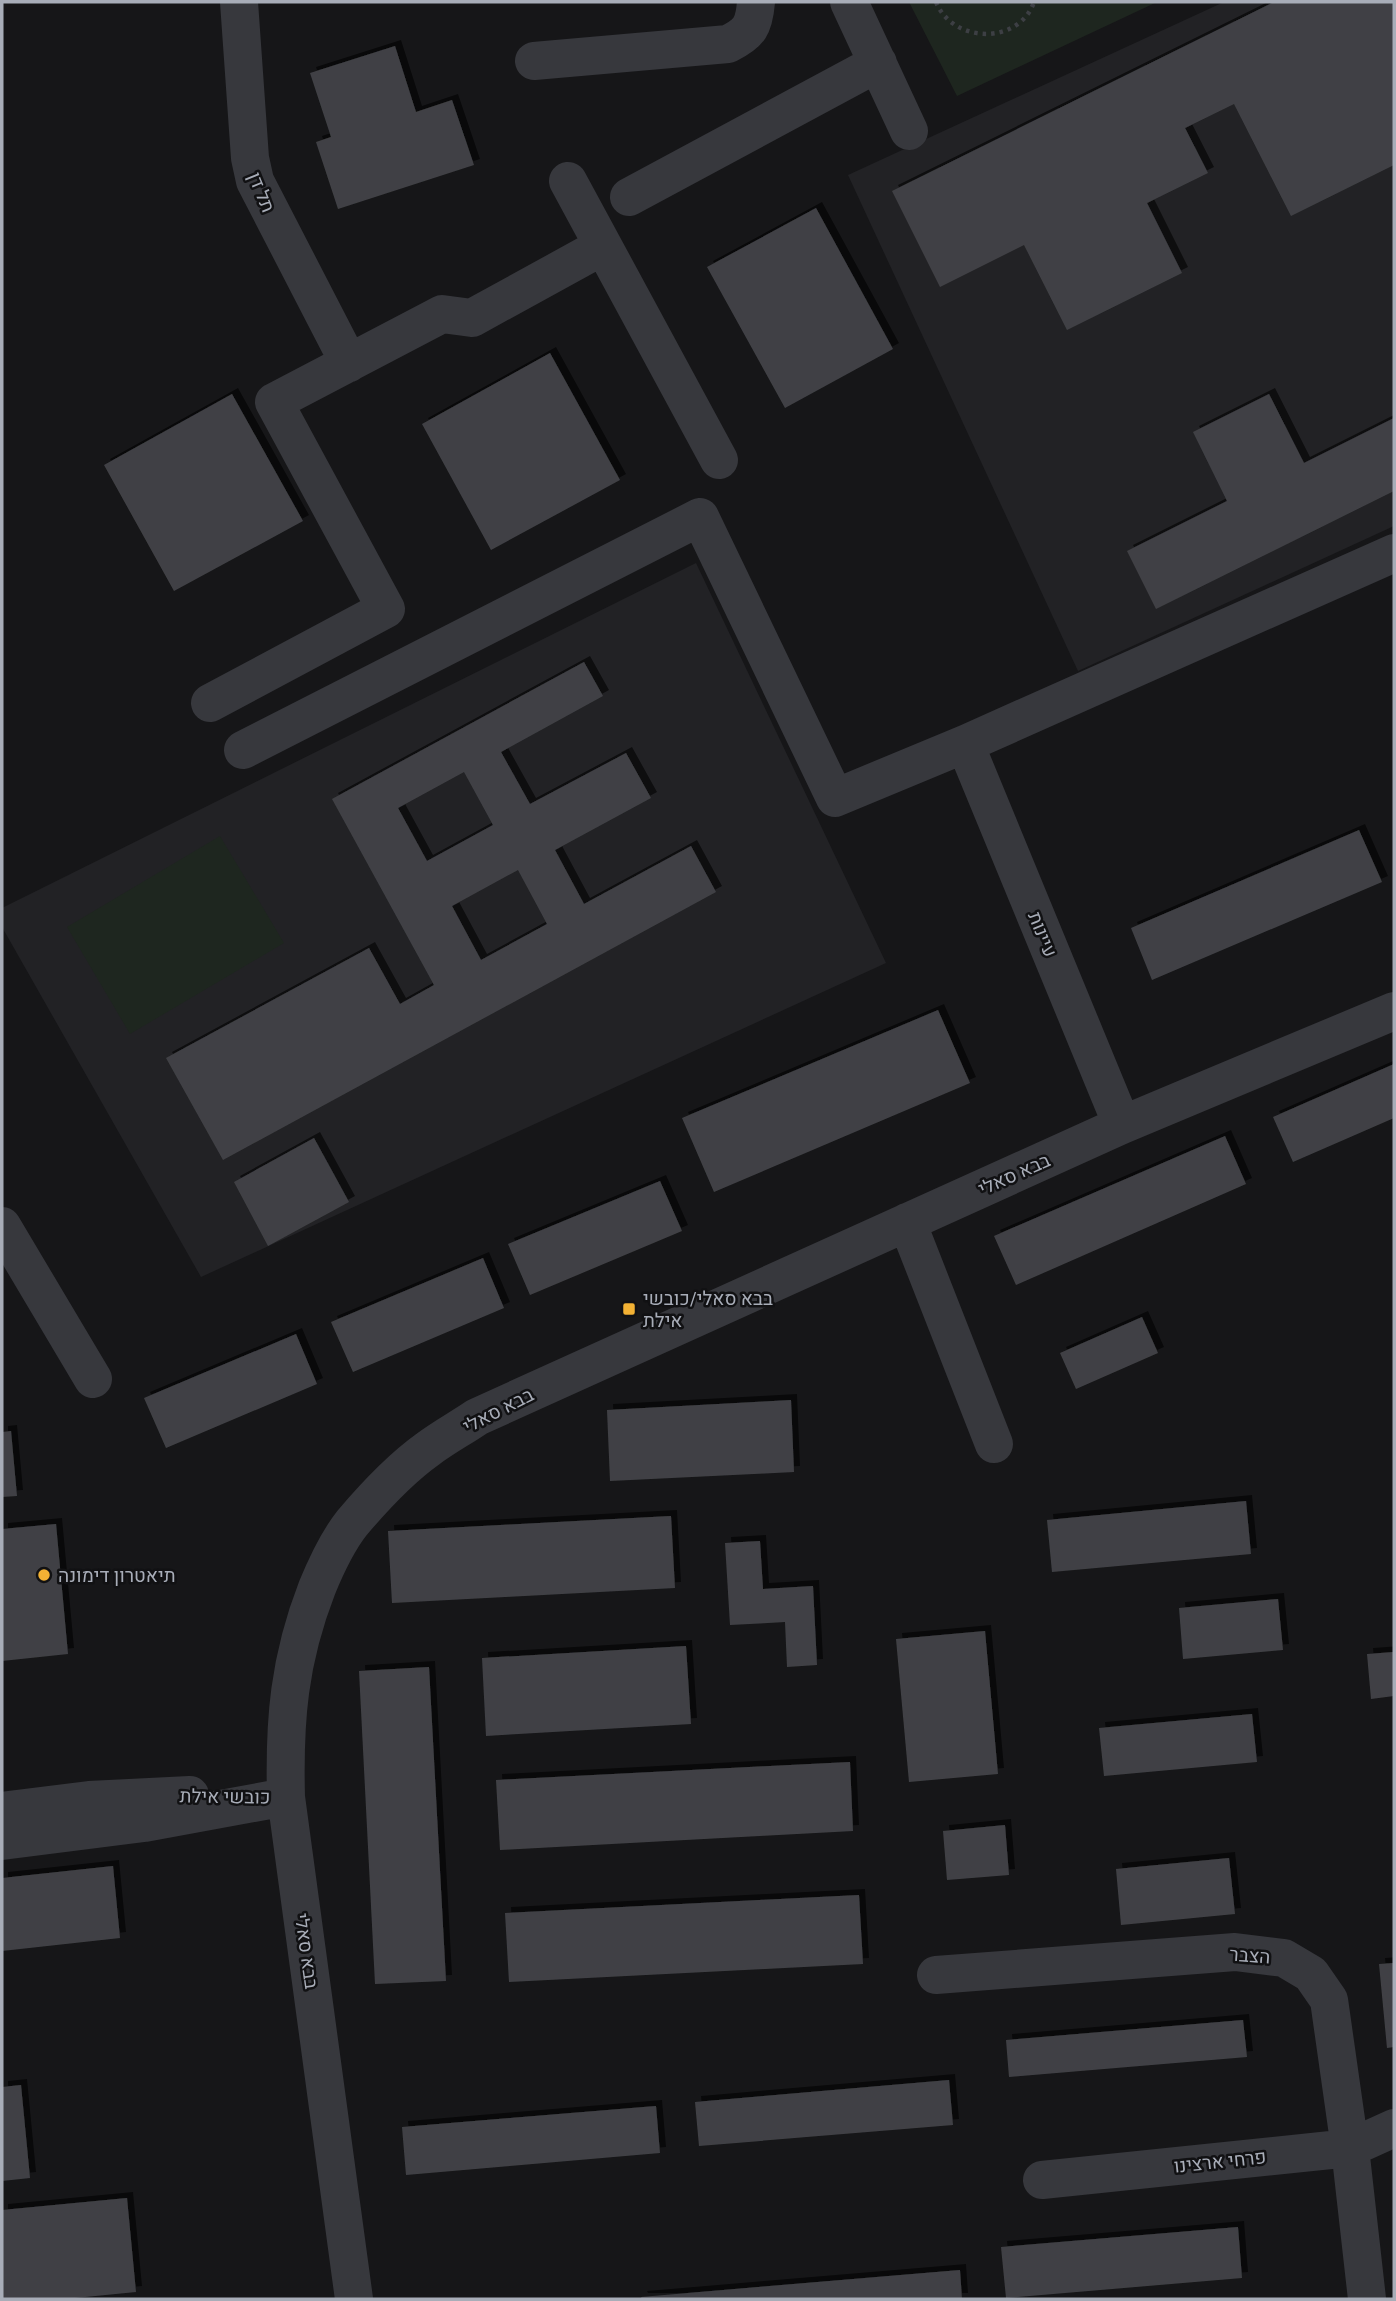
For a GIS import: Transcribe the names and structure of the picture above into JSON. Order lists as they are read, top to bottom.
{
  "streets": {
    "street": [
      "תל דן",
      "עיינות",
      "בבא סאלי",
      "כובשי אילת",
      "הצבר",
      "פרחי ארצינו"
    ]
  },
  "crossings": [
    ["עיינות", "בבא סאלי"],
    ["בבא סאלי", "כובשי אילת"],
    ["הצבר", "פרחי ארצינו"]
  ],
  "places": {
    "transit": ["בבא סאלי/כובשי אילת"],
    "other": ["תיאטרון דימונה"]
  }
}
